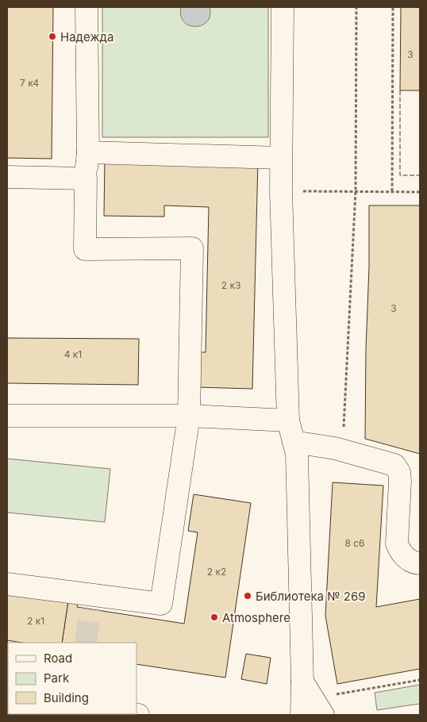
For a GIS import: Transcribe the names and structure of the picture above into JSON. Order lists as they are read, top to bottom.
{
  "places": ["Надежда", "Библиотека № 269", "Atmosphere"],
  "house_numbers": [
    "3",
    "7 к4",
    "2 к3",
    "3",
    "4 к1",
    "8 с6",
    "2 к2",
    "2 к1"
  ],
  "legend": ["Road", "Park", "Building"]
}
